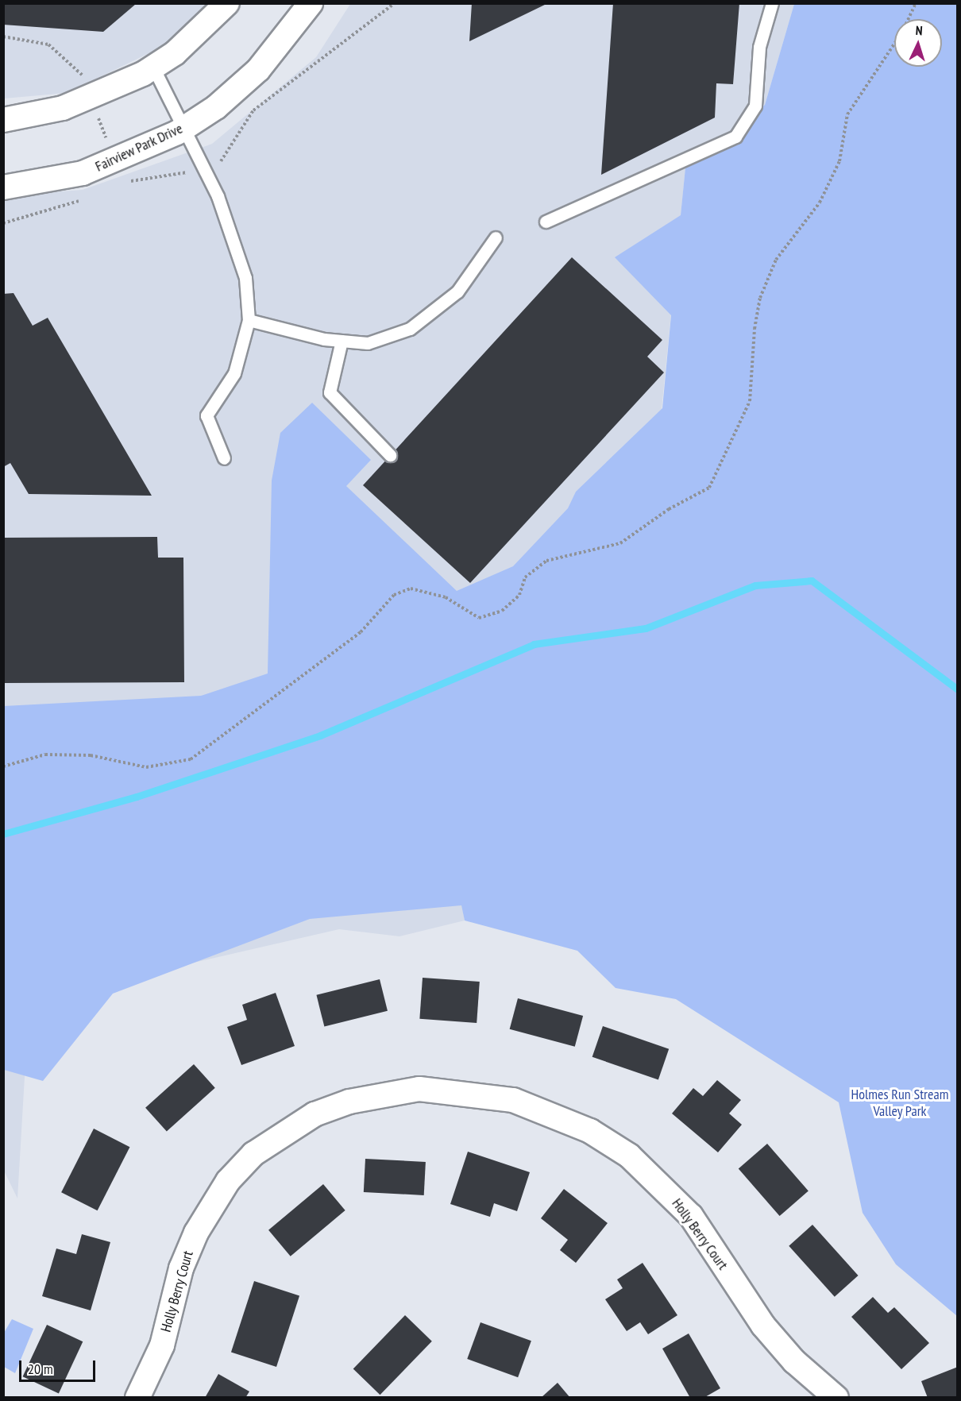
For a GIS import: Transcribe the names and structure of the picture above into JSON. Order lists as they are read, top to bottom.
{
  "streets": {
    "street": ["Fairview Park Drive", "Holly Berry Court"]
  },
  "parks": ["Holmes Run Stream Valley Park"],
  "scale_bar": "20 m",
  "north": "top"
}
